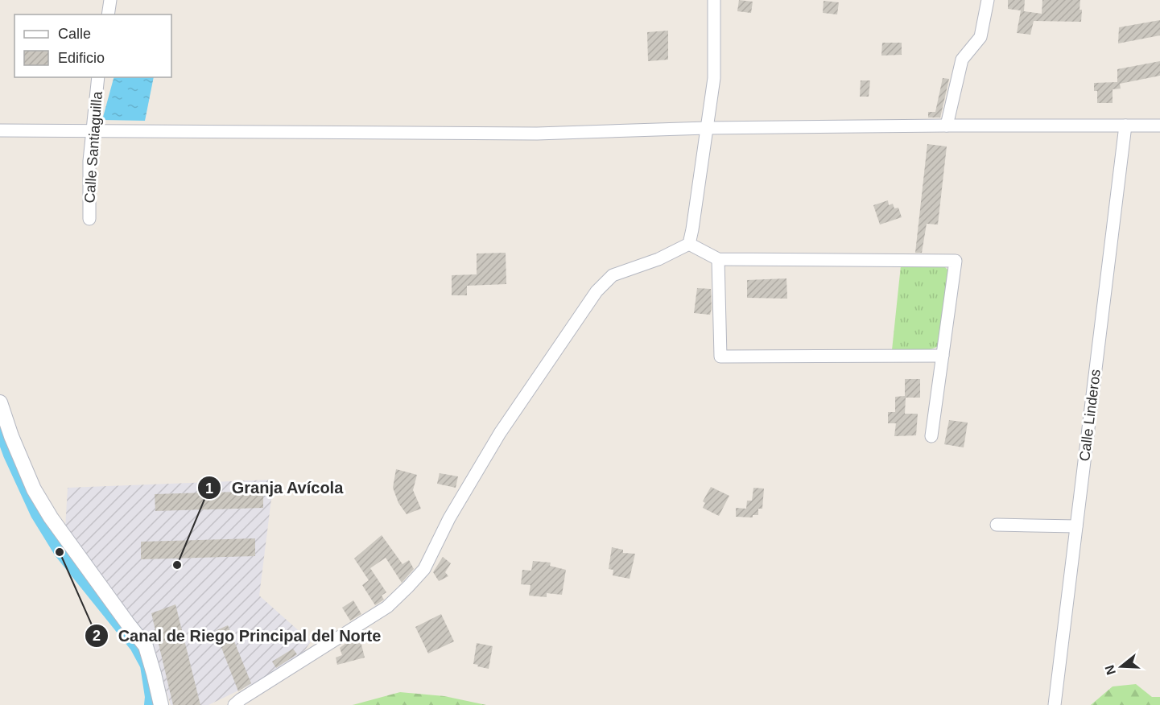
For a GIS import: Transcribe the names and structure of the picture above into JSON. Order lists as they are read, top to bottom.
{
  "streets": {
    "street": ["Calle Santiaguilla", "Calle Linderos"]
  },
  "places": ["Canal de Riego Principal del Norte", "Granja Avícola"],
  "legend": ["Calle", "Edificio"],
  "north": "left"
}
